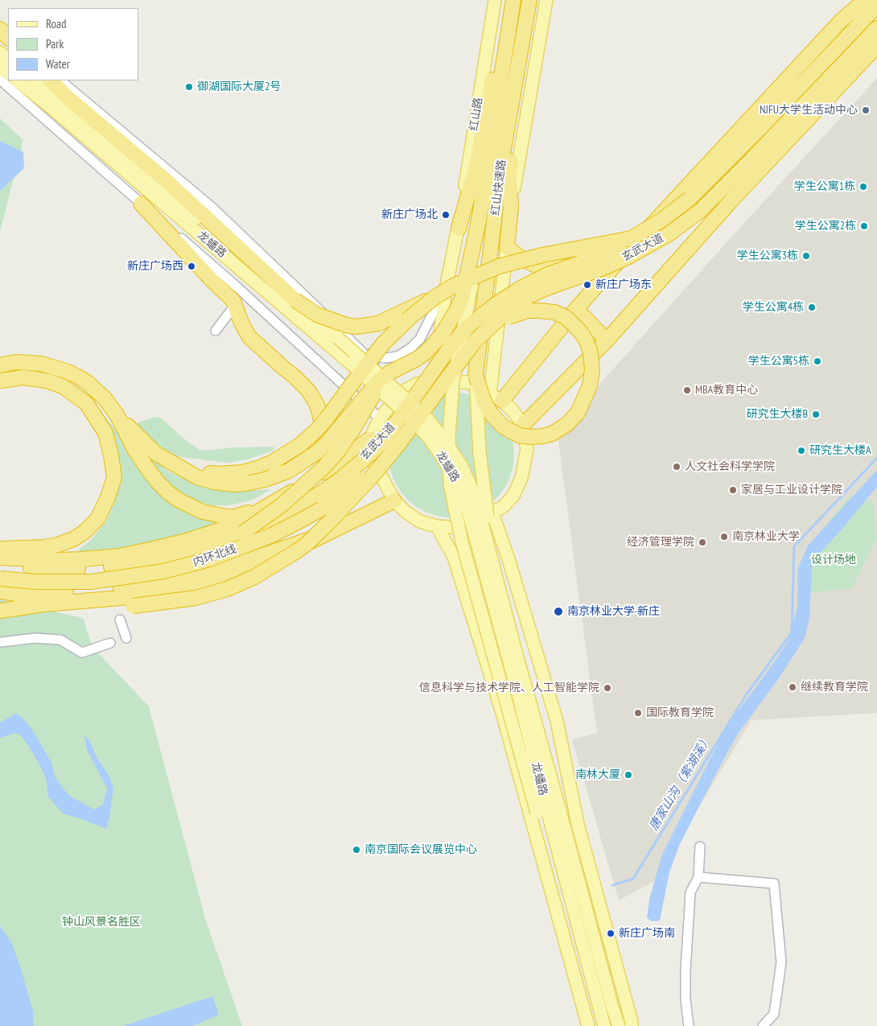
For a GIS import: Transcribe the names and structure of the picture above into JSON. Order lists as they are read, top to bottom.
{
  "streets": {
    "highway": ["红山快速路", "玄武大道", "内环北线"],
    "main road": ["红山路", "龙蟠路"]
  },
  "crossings": [
    ["玄武大道", "内环北线"]
  ],
  "water": ["唐家山沟（紫湖溪）"],
  "parks": ["设计场地", "钟山风景名胜区"],
  "places": [
    "御湖国际大厦2号",
    "NJFU大学生活动中心",
    "学生公寓1栋",
    "新庄广场北",
    "学生公寓2栋",
    "学生公寓3栋",
    "新庄广场西",
    "新庄广场东",
    "学生公寓4栋",
    "学生公寓5栋",
    "MBA教育中心",
    "研究生大楼B",
    "研究生大楼A",
    "人文社会科学学院",
    "家居与工业设计学院",
    "南京林业大学",
    "经济管理学院",
    "南京林业大学·新庄",
    "继续教育学院",
    "信息科学与技术学院、人工智能学院",
    "国际教育学院",
    "南林大厦",
    "南京国际会议展览中心",
    "新庄广场南"
  ],
  "legend": ["Road", "Park", "Water"]
}
